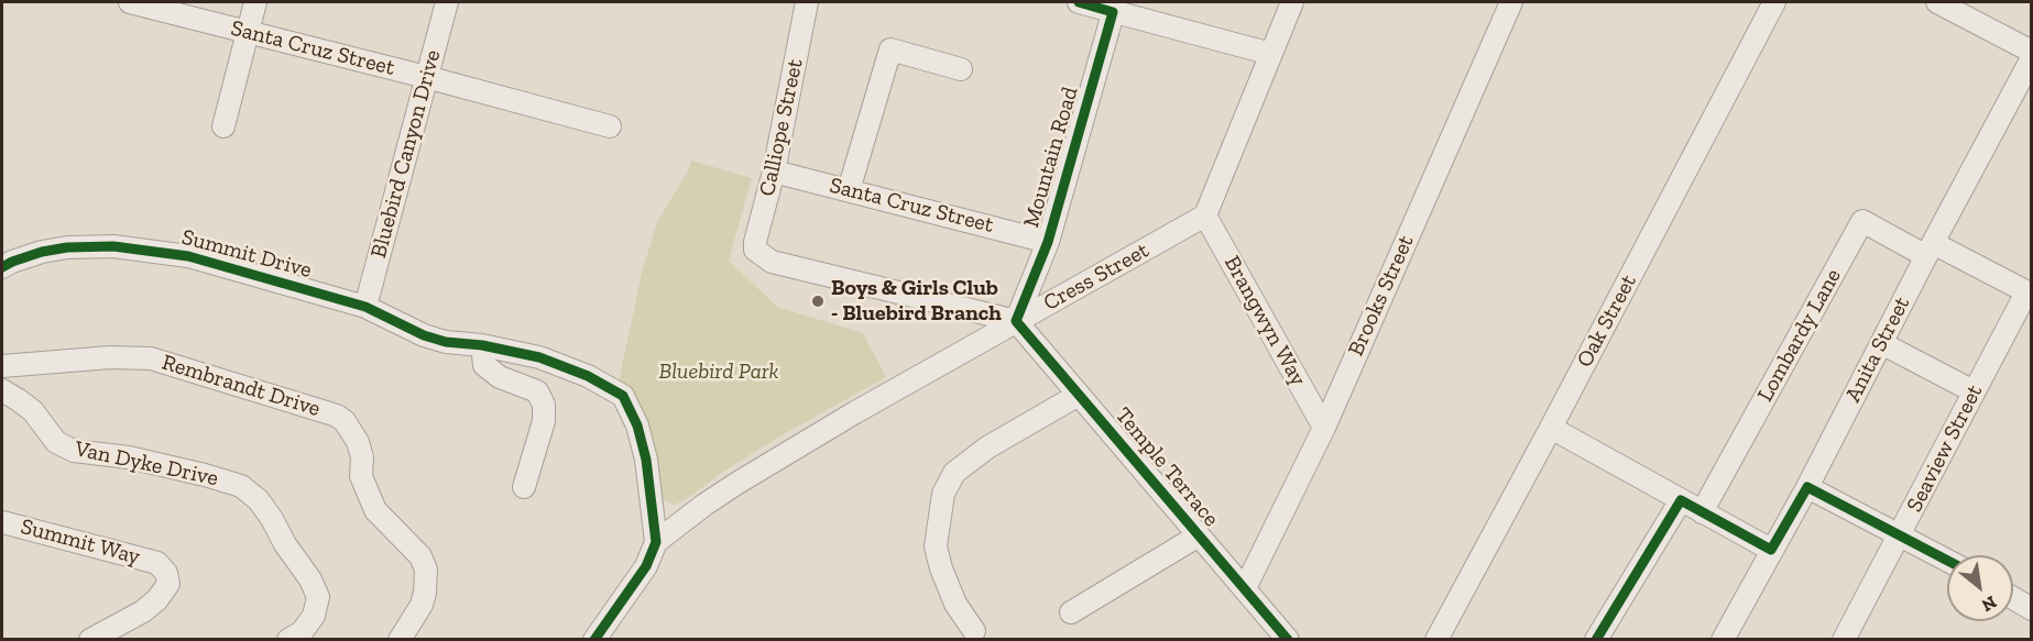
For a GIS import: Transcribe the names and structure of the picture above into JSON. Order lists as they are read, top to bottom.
{
  "streets": {
    "street": [
      "Santa Cruz Street",
      "Calliope Street",
      "Bluebird Canyon Drive",
      "Mountain Road",
      "Summit Drive",
      "Cress Street",
      "Brooks Street",
      "Brangwyn Way",
      "Oak Street",
      "Lombardy Lane",
      "Anita Street",
      "Rembrandt Drive",
      "Seaview Street",
      "Van Dyke Drive",
      "Temple Terrace",
      "Summit Way"
    ]
  },
  "crossings": [
    ["Santa Cruz Street", "Calliope Street"],
    ["Santa Cruz Street", "Bluebird Canyon Drive"],
    ["Santa Cruz Street", "Mountain Road"],
    ["Calliope Street", "Mountain Road"],
    ["Calliope Street", "Cress Street"],
    ["Calliope Street", "Temple Terrace"],
    ["Bluebird Canyon Drive", "Summit Drive"],
    ["Mountain Road", "Cress Street"],
    ["Mountain Road", "Temple Terrace"],
    ["Summit Drive", "Cress Street"],
    ["Cress Street", "Brangwyn Way"],
    ["Cress Street", "Temple Terrace"],
    ["Brooks Street", "Brangwyn Way"],
    ["Brooks Street", "Temple Terrace"],
    ["Lombardy Lane", "Anita Street"]
  ],
  "parks": ["Bluebird Park"],
  "places": ["Boys & Girls Club - Bluebird Branch"],
  "north": "bottom right"
}
